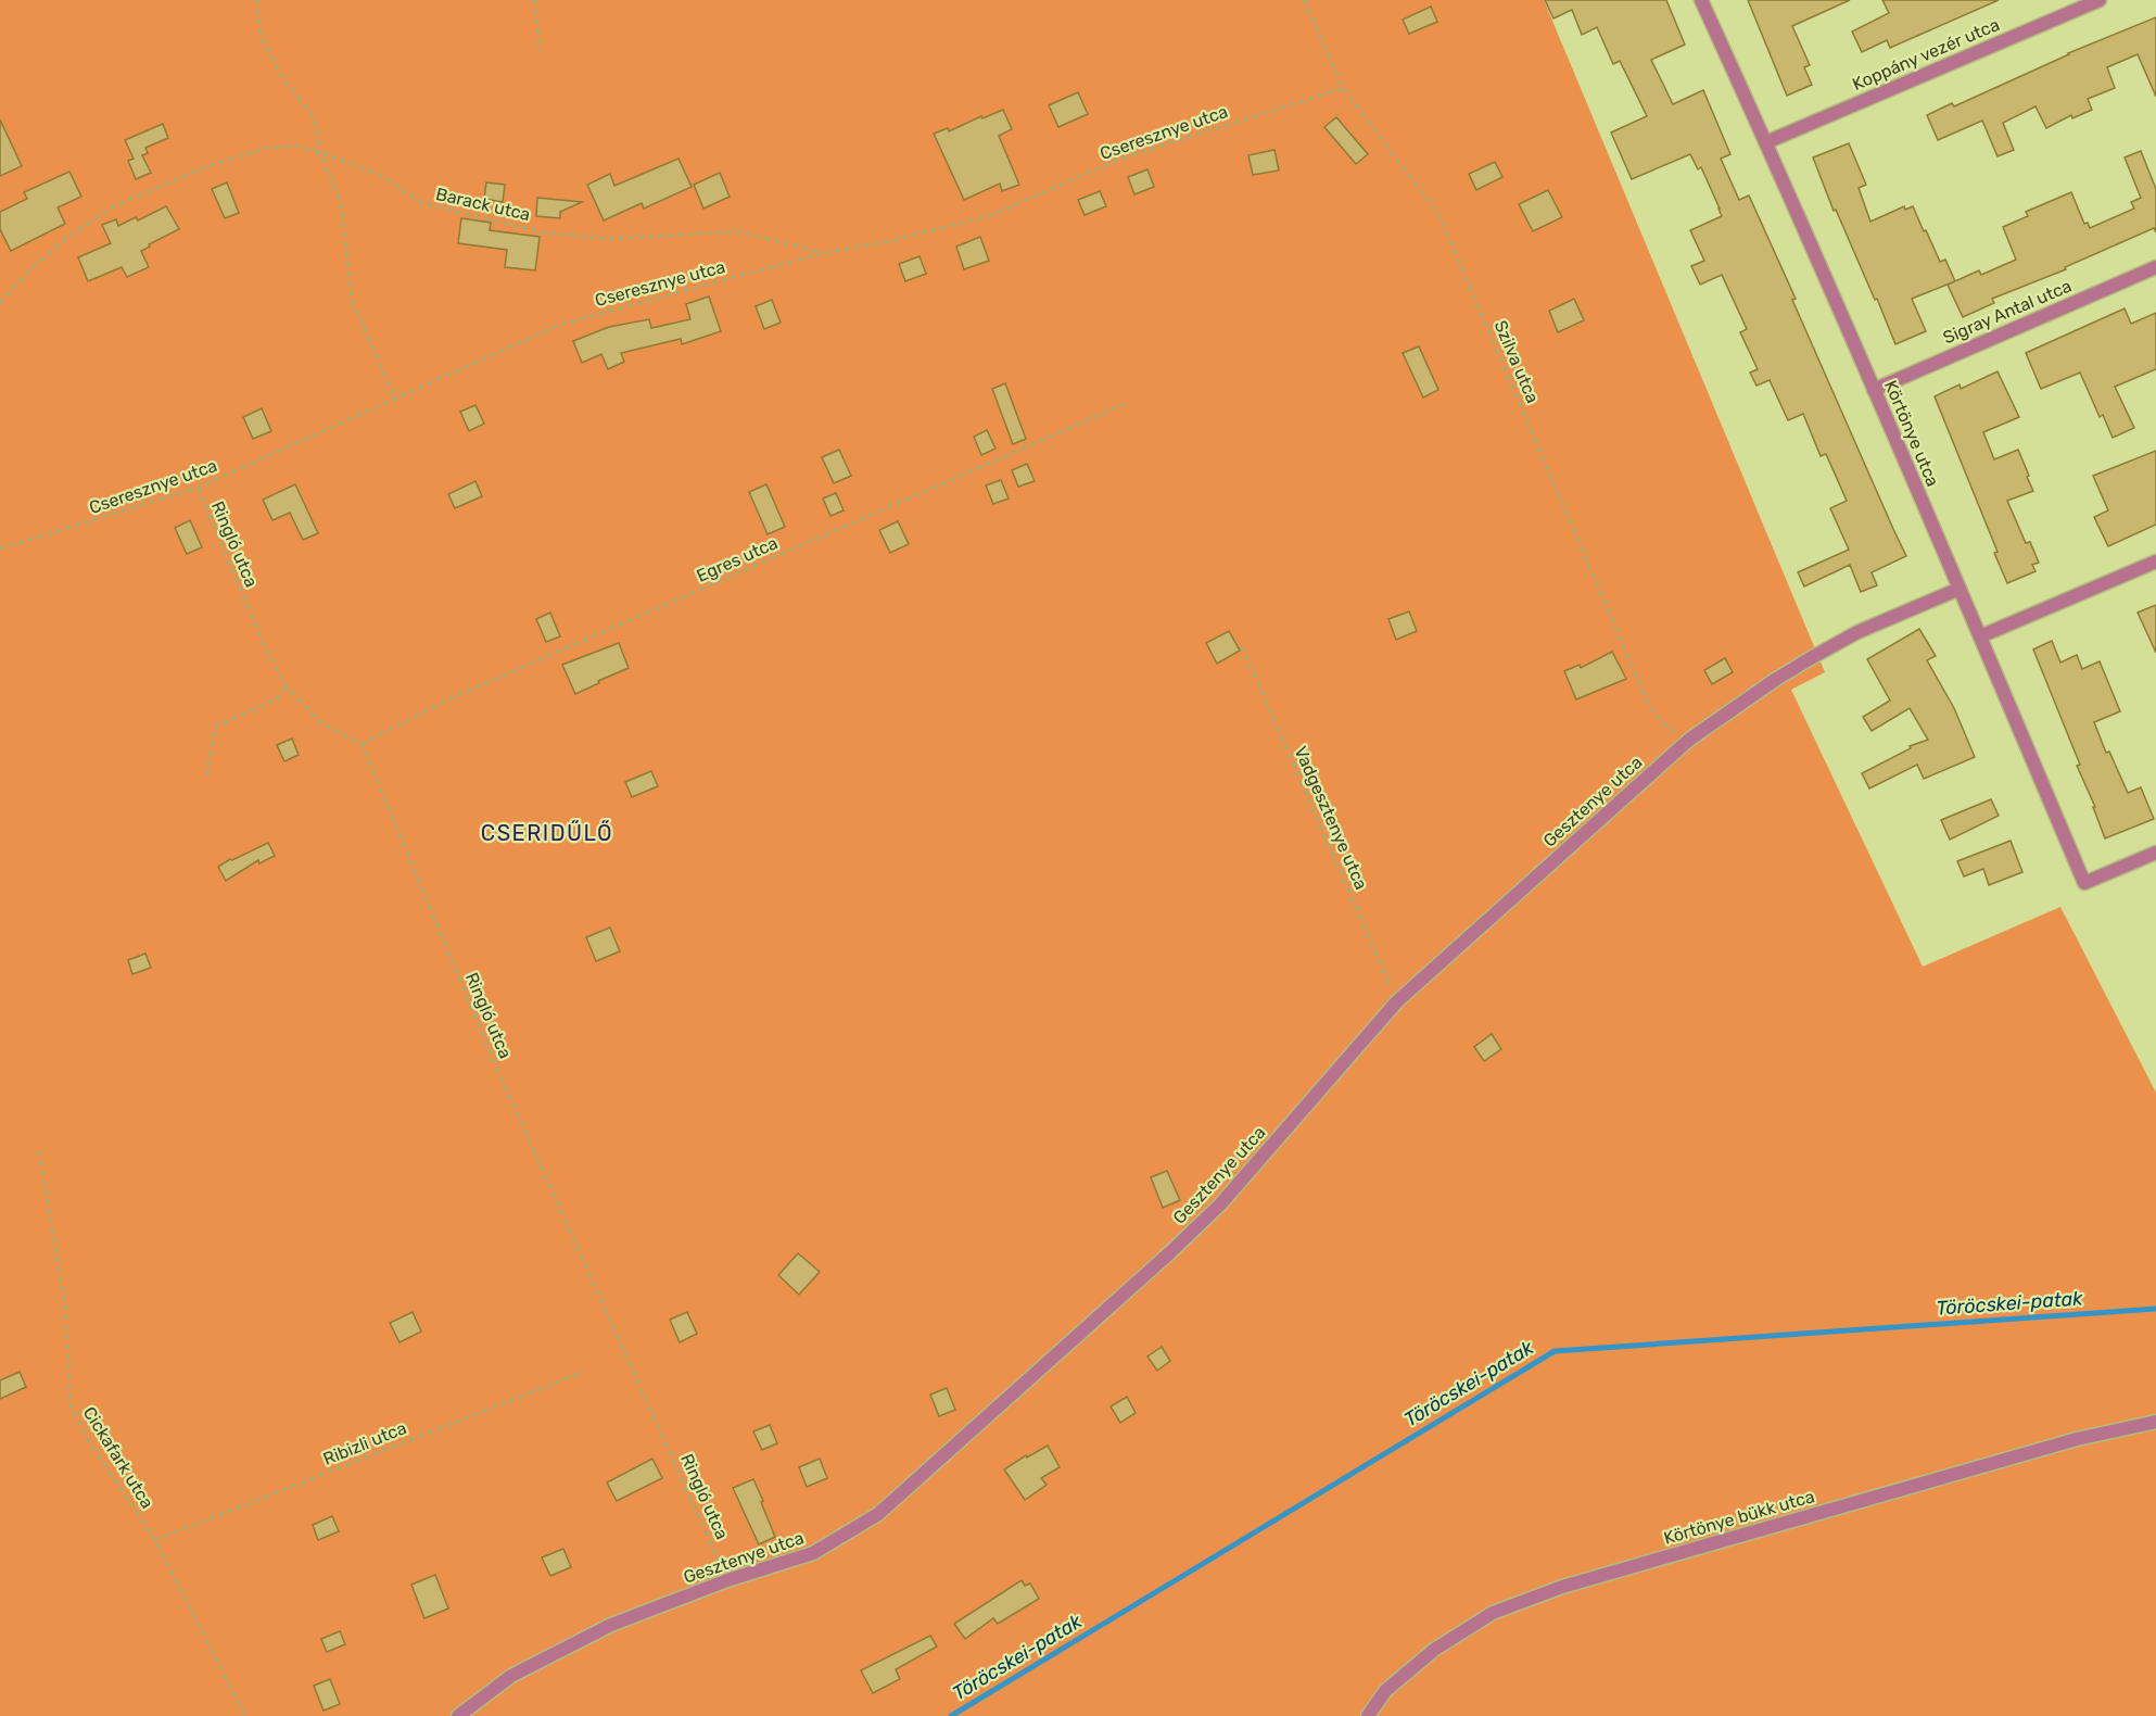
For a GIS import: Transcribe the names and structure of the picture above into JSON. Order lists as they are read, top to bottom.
{
  "streets": {
    "street": [
      "Koppány vezér utca",
      "Sigray Antal utca",
      "Körtönye utca",
      "Gesztenye utca",
      "Körtönye bükk utca"
    ],
    "path": [
      "Cseresznye utca",
      "Barack utca",
      "Szilva utca",
      "Ringló utca",
      "Egres utca",
      "Vadgesztenye utca",
      "Ribizli utca",
      "Cickafark utca"
    ]
  },
  "crossings": [
    ["Koppány vezér utca", "Körtönye utca"],
    ["Cseresznye utca", "Barack utca"],
    ["Cseresznye utca", "Szilva utca"],
    ["Cseresznye utca", "Ringló utca"],
    ["Sigray Antal utca", "Körtönye utca"],
    ["Szilva utca", "Gesztenye utca"],
    ["Körtönye utca", "Gesztenye utca"],
    ["Ringló utca", "Egres utca"],
    ["Ringló utca", "Gesztenye utca"],
    ["Gesztenye utca", "Vadgesztenye utca"],
    ["Ribizli utca", "Cickafark utca"]
  ],
  "districts": ["CSERIDŰLŐ"],
  "water": ["Töröcskei-patak"]
}
